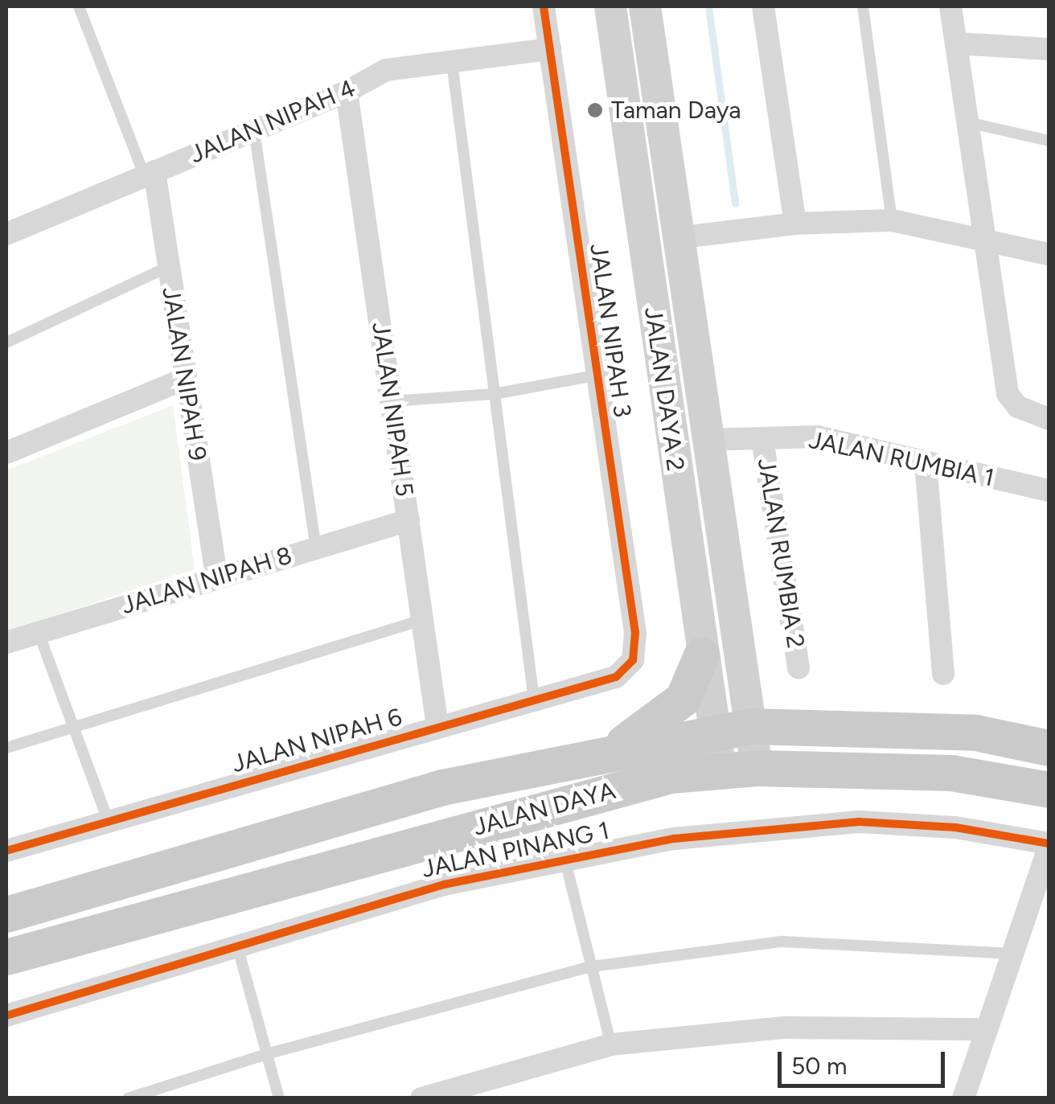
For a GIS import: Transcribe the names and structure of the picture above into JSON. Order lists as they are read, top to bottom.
{
  "streets": {
    "main road": ["JALAN DAYA 2", "JALAN DAYA"],
    "street": [
      "JALAN NIPAH 4",
      "JALAN NIPAH 3",
      "JALAN NIPAH 9",
      "JALAN NIPAH 5",
      "JALAN RUMBIA 1",
      "JALAN RUMBIA 2",
      "JALAN NIPAH 8",
      "JALAN NIPAH 6",
      "JALAN PINANG 1"
    ]
  },
  "crossings": [
    ["JALAN NIPAH 4", "JALAN NIPAH 3"],
    ["JALAN NIPAH 4", "JALAN NIPAH 9"],
    ["JALAN NIPAH 4", "JALAN NIPAH 5"],
    ["JALAN NIPAH 3", "JALAN NIPAH 6"],
    ["JALAN NIPAH 9", "JALAN NIPAH 8"],
    ["JALAN DAYA 2", "JALAN RUMBIA 1"],
    ["JALAN DAYA 2", "JALAN DAYA"],
    ["JALAN NIPAH 5", "JALAN NIPAH 8"],
    ["JALAN NIPAH 5", "JALAN NIPAH 6"],
    ["JALAN RUMBIA 1", "JALAN RUMBIA 2"]
  ],
  "places": ["Taman Daya"],
  "scale_bar": "50 m"
}
